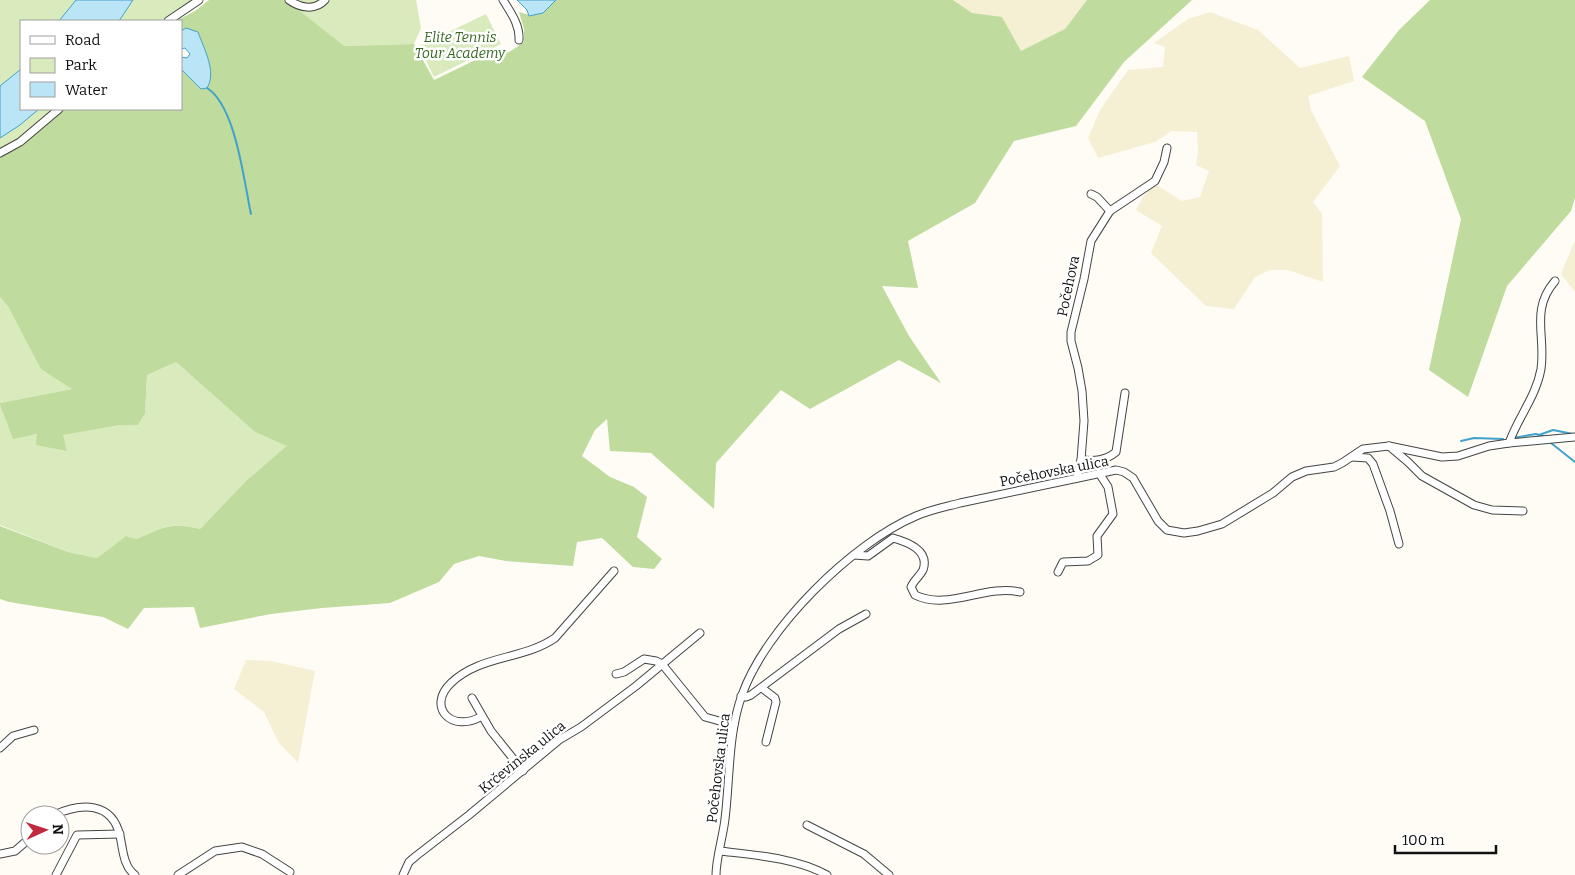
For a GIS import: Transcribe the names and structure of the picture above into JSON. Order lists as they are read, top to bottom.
{
  "streets": {
    "street": ["Počehova", "Počehovska ulica", "Krčevinska ulica"]
  },
  "crossings": [
    ["Počehova", "Počehovska ulica"]
  ],
  "parks": ["Elite Tennis Tour Academy"],
  "legend": ["Road", "Park", "Water"],
  "scale_bar": "100 m",
  "north": "right"
}
